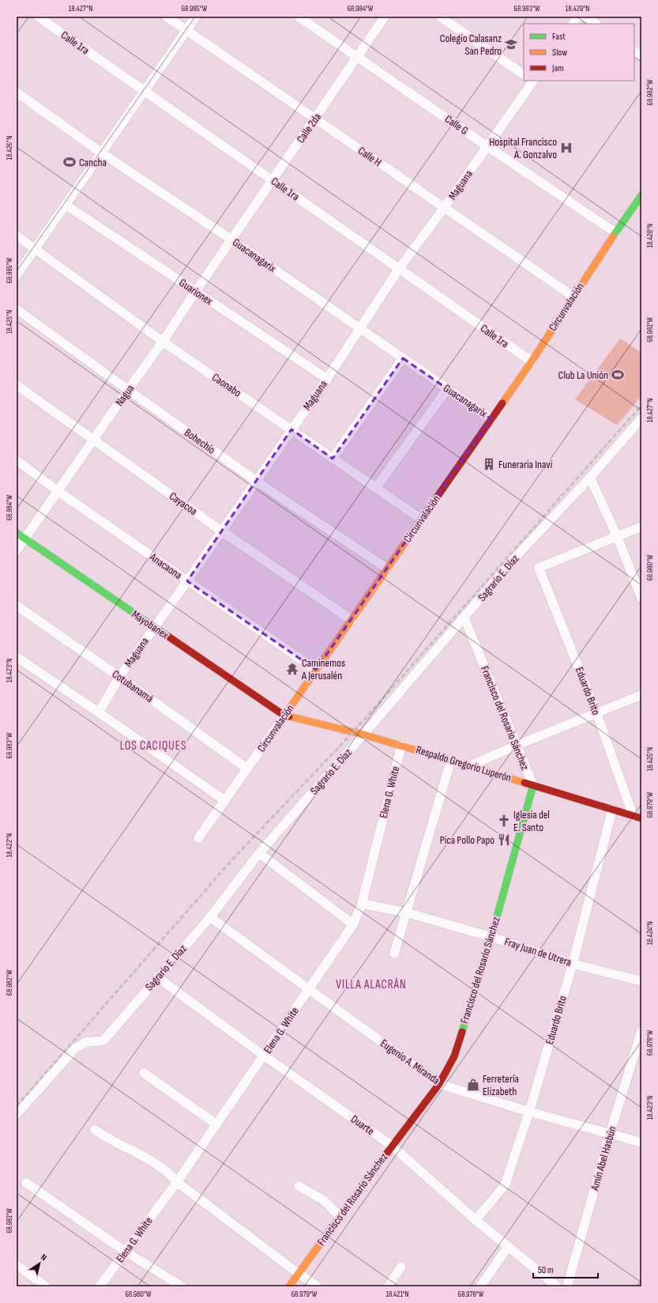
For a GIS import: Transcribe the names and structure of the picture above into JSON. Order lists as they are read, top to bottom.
{
  "streets": {
    "street": [
      "Calle 1ra",
      "Calle G",
      "Calle 2da",
      "Calle H",
      "Maguana",
      "Guacanagarix",
      "Guarionex",
      "Circunvalación",
      "Caonabo",
      "Nagua",
      "Bohechío",
      "Cayacoa",
      "Anacaona",
      "Sagrario E. Díaz",
      "Mayobanex",
      "Cotubanamá",
      "Eduardo Brito",
      "Francisco del Rosario Sánchez",
      "Respaldo Gregorio Luperón",
      "Elena G. White",
      "Fray Juan de Utrera",
      "Eugenio A. Miranda",
      "Duarte",
      "Amín Abel Hasbún"
    ]
  },
  "crossings": [
    ["Calle 1ra", "Calle 2da"],
    ["Calle 1ra", "Maguana"],
    ["Calle 1ra", "Circunvalación"],
    ["Calle G", "Calle 2da"],
    ["Calle G", "Maguana"],
    ["Calle G", "Circunvalación"],
    ["Calle 2da", "Calle H"],
    ["Calle 2da", "Guacanagarix"],
    ["Calle 2da", "Nagua"],
    ["Calle H", "Maguana"],
    ["Calle H", "Circunvalación"],
    ["Maguana", "Guacanagarix"],
    ["Maguana", "Guarionex"],
    ["Maguana", "Caonabo"],
    ["Maguana", "Bohechío"],
    ["Maguana", "Cayacoa"],
    ["Maguana", "Anacaona"],
    ["Maguana", "Mayobanex"],
    ["Maguana", "Cotubanamá"],
    ["Guacanagarix", "Circunvalación"],
    ["Guacanagarix", "Nagua"],
    ["Guarionex", "Nagua"],
    ["Circunvalación", "Caonabo"],
    ["Circunvalación", "Bohechío"],
    ["Circunvalación", "Cayacoa"],
    ["Circunvalación", "Anacaona"],
    ["Circunvalación", "Mayobanex"],
    ["Circunvalación", "Cotubanamá"],
    ["Circunvalación", "Respaldo Gregorio Luperón"],
    ["Caonabo", "Nagua"],
    ["Nagua", "Bohechío"],
    ["Nagua", "Cayacoa"],
    ["Nagua", "Anacaona"],
    ["Nagua", "Mayobanex"],
    ["Sagrario E. Díaz", "Francisco del Rosario Sánchez"],
    ["Sagrario E. Díaz", "Respaldo Gregorio Luperón"],
    ["Sagrario E. Díaz", "Eugenio A. Miranda"],
    ["Sagrario E. Díaz", "Duarte"],
    ["Mayobanex", "Respaldo Gregorio Luperón"],
    ["Eduardo Brito", "Respaldo Gregorio Luperón"],
    ["Eduardo Brito", "Fray Juan de Utrera"],
    ["Eduardo Brito", "Eugenio A. Miranda"],
    ["Eduardo Brito", "Duarte"],
    ["Francisco del Rosario Sánchez", "Respaldo Gregorio Luperón"],
    ["Francisco del Rosario Sánchez", "Fray Juan de Utrera"],
    ["Francisco del Rosario Sánchez", "Eugenio A. Miranda"],
    ["Francisco del Rosario Sánchez", "Duarte"],
    ["Respaldo Gregorio Luperón", "Elena G. White"],
    ["Elena G. White", "Fray Juan de Utrera"],
    ["Elena G. White", "Eugenio A. Miranda"],
    ["Elena G. White", "Duarte"],
    ["Eugenio A. Miranda", "Amín Abel Hasbún"]
  ],
  "districts": ["LOS CACIQUES", "VILLA ALACRÁN"],
  "places": {
    "school or university": ["Colegio Calasanz San Pedro"],
    "hospital": ["Hospital Francisco A. Gonzalvo"],
    "sports": ["Cancha", "Club La Unión"],
    "building": ["Funeraria Inavi"],
    "temple": ["Caminemos A Jerusalén"],
    "church": ["Iglesia del E. Santo"],
    "restaurant": ["Pica Pollo Papo"],
    "shop": ["Ferretería Elizabeth"]
  },
  "legend": ["Fast", "Slow", "Jam"],
  "scale_bar": "50 m",
  "north": "top right",
  "coordinates": [
    "18.427°N",
    "68.985°W",
    "68.984°W",
    "68.983°W",
    "18.429°N",
    "68.982°W",
    "18.426°N",
    "18.428°N",
    "18.425°N",
    "68.981°W",
    "68.980°W",
    "18.423°N",
    "68.979°W",
    "18.422°N",
    "18.424°N",
    "68.978°W",
    "18.421°N"
  ]
}
